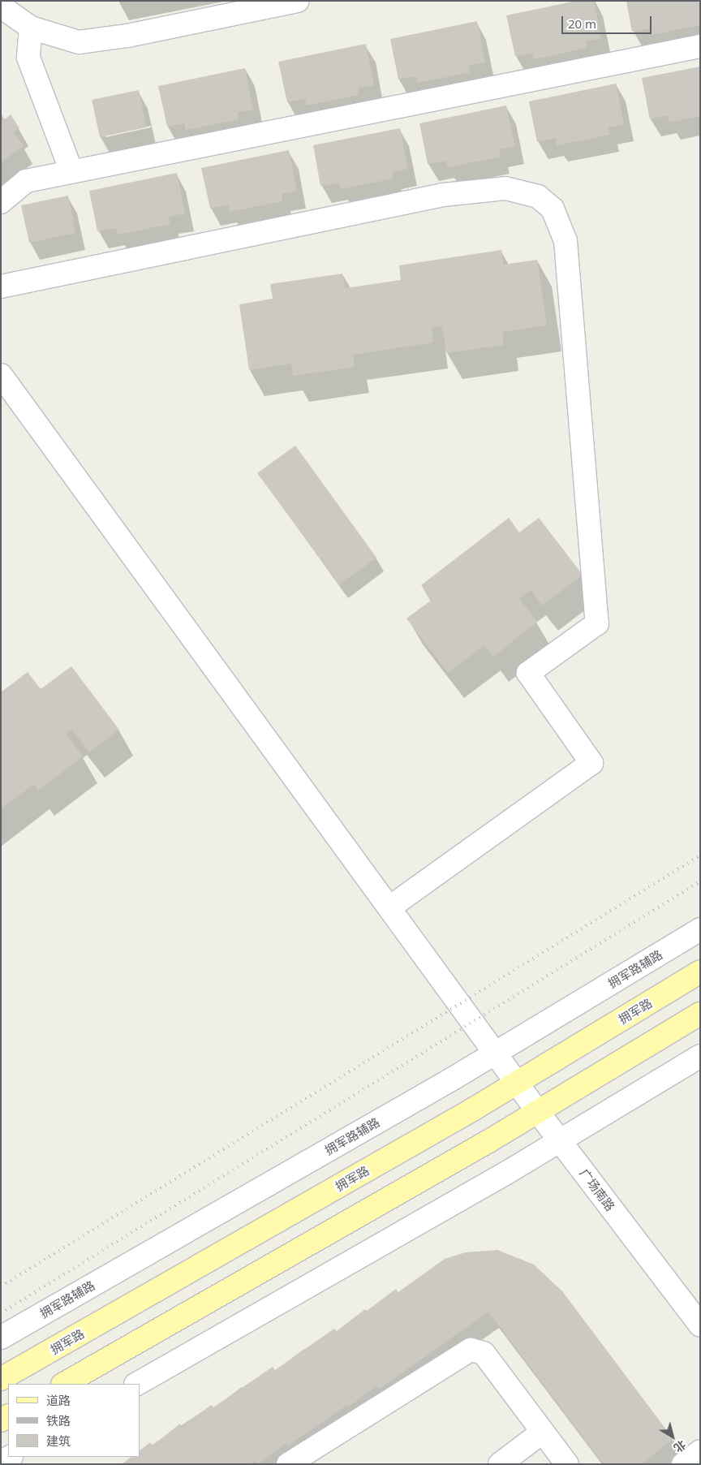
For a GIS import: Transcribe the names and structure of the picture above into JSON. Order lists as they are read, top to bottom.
{
  "streets": {
    "main road": ["拥军路"],
    "street": ["拥军路辅路", "广场南路"]
  },
  "crossings": [
    ["拥军路辅路", "广场南路"],
    ["拥军路", "广场南路"]
  ],
  "legend": ["道路", "铁路", "建筑"],
  "scale_bar": "20 m",
  "north": "bottom right"
}
